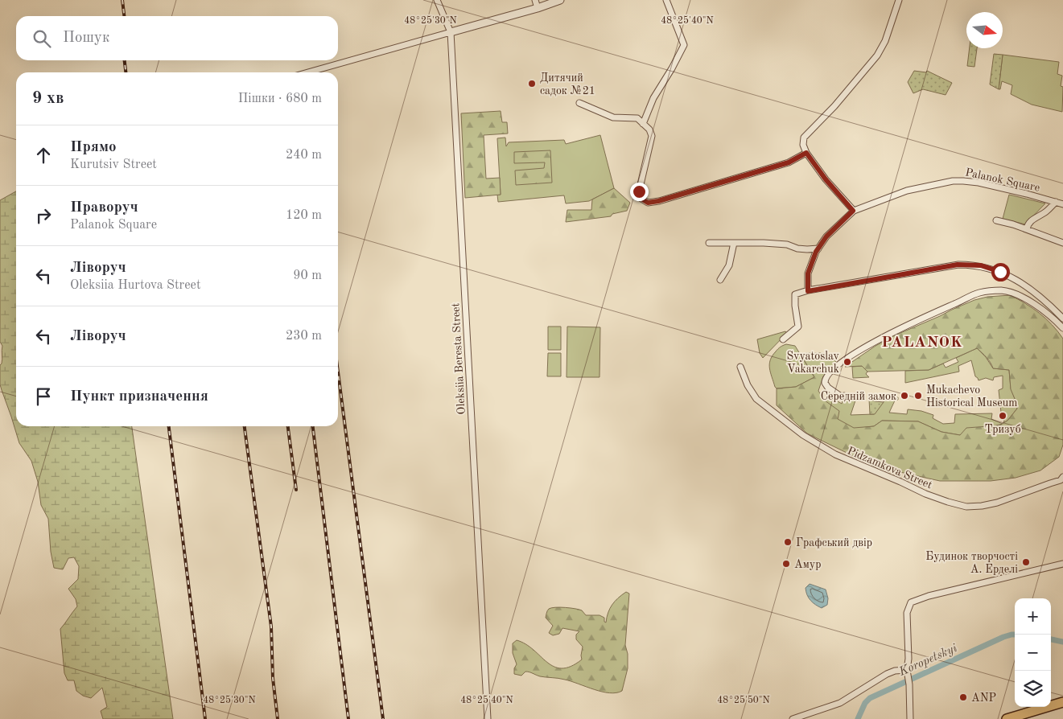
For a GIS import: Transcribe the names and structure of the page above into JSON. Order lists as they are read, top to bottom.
{
  "streets": {
    "street": ["Palanok Square", "Oleksiia Beresta Street", "Pidzamkova Street"]
  },
  "districts": ["PALANOK"],
  "water": ["Koropetskyi"],
  "places": [
    "Дитячий садок №21",
    "Svyatoslav Vakarchuk",
    "Середній замок",
    "Mukachevo Historical Museum",
    "Тризуб",
    "Графський двір",
    "Будинок творчості А. Ерделі",
    "Амур",
    "ANP"
  ],
  "north": "right",
  "page": {
    "search": "Пошук",
    "heading": ["9 хв", "Пішки · 680 m"],
    "list": [
      ["Прямо", "Kurutsiv Street", "240 m"],
      ["Праворуч", "Palanok Square", "120 m"],
      ["Ліворуч", "Oleksiia Hurtova Street", "90 m"],
      ["Ліворуч", "230 m"],
      "Пункт призначення"
    ],
    "map_buttons": ["+", "−"]
  },
  "coordinates": ["48°25'30\"N", "48°25'40\"N", "48°25'50\"N"]
}
